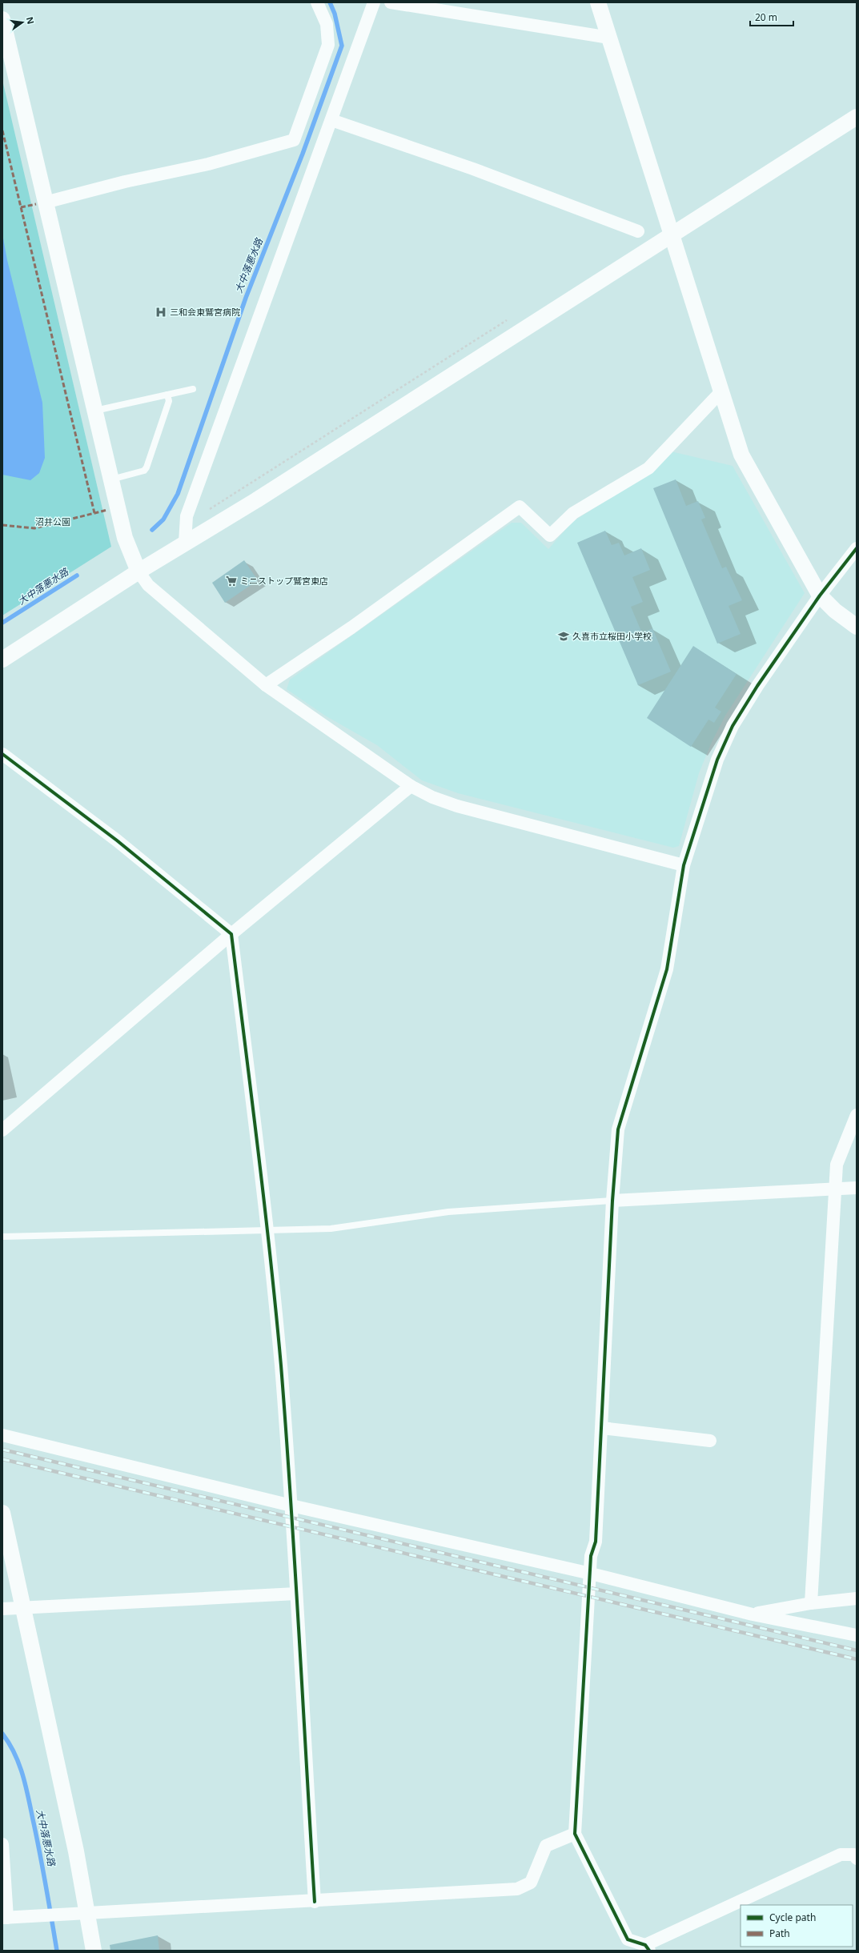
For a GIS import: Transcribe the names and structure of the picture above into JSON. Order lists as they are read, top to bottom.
{
  "water": ["大中落悪水路"],
  "parks": ["沼井公園"],
  "places": {
    "hospital": ["三和会東鷲宮病院"],
    "supermarket": ["ミニストップ鷲宮東店"],
    "school or university": ["久喜市立桜田小学校"]
  },
  "legend": ["Cycle path", "Path"],
  "scale_bar": "20 m",
  "north": "right"
}
